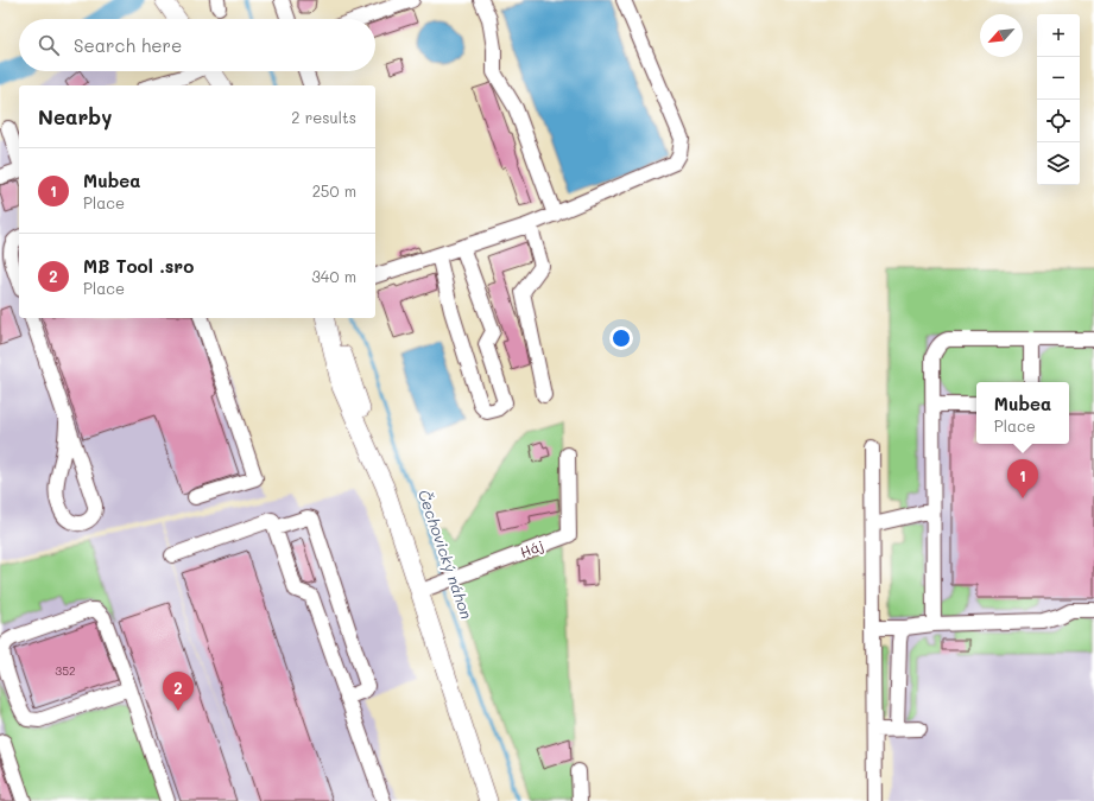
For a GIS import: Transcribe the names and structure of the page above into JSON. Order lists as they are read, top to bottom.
{
  "streets": {
    "street": ["Háj"]
  },
  "water": ["Čechovický náhon"],
  "house_numbers": ["352"],
  "north": "bottom left",
  "page": {
    "map_buttons": ["+", "−"],
    "search": "Search here",
    "heading": ["Nearby", "2 results"],
    "list": [
      {
        "mark": "1",
        "name": "Mubea",
        "note": "Place",
        "value": "250 m"
      },
      {
        "mark": "2",
        "name": "MB Tool .sro",
        "note": "Place",
        "value": "340 m"
      }
    ],
    "popup": ["Mubea", "Place"],
    "pins": ["1", "2"]
  }
}
